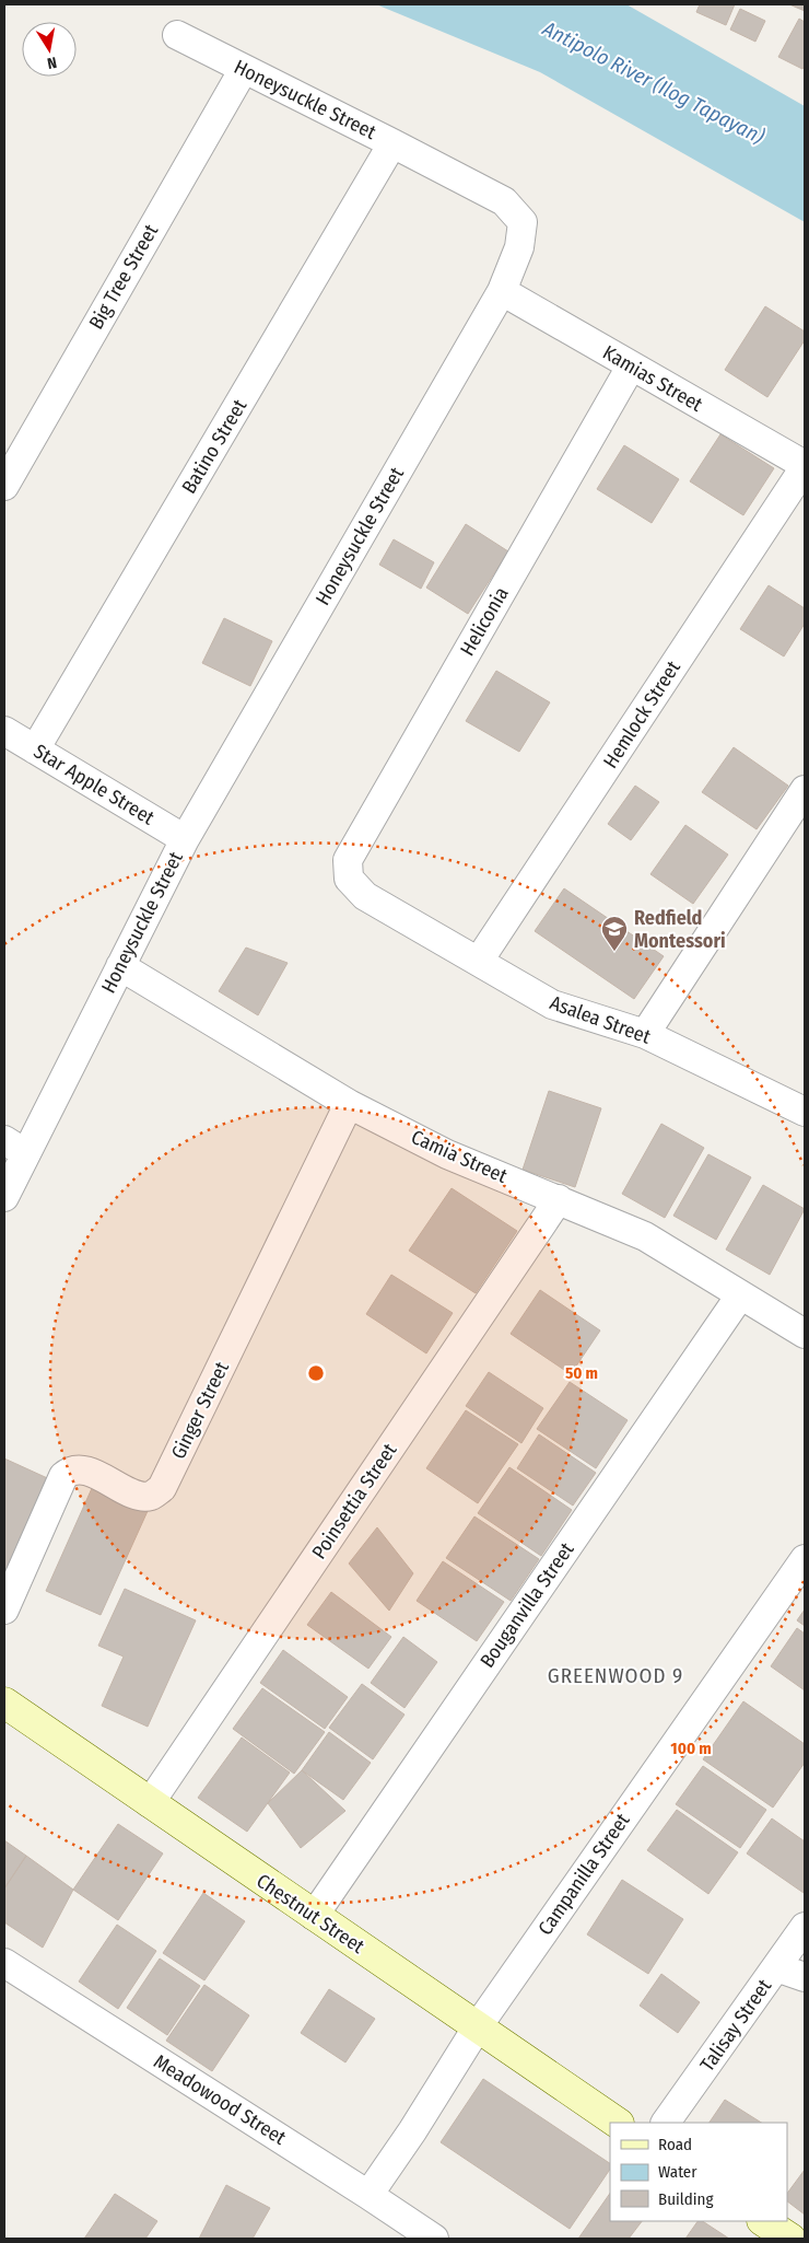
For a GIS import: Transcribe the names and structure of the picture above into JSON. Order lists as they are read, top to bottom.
{
  "streets": {
    "street": [
      "Honeysuckle Street",
      "Big Tree Street",
      "Kamias Street",
      "Batino Street",
      "Heliconia",
      "Hemlock Street",
      "Star Apple Street",
      "Asalea Street",
      "Camia Street",
      "Ginger Street",
      "Poinsettia Street",
      "Bouganvilla Street",
      "Campanilla Street",
      "Chestnut Street",
      "Talisay Street",
      "Meadowood Street"
    ]
  },
  "crossings": [
    ["Honeysuckle Street", "Big Tree Street"],
    ["Honeysuckle Street", "Kamias Street"],
    ["Honeysuckle Street", "Batino Street"],
    ["Honeysuckle Street", "Star Apple Street"],
    ["Honeysuckle Street", "Camia Street"],
    ["Kamias Street", "Heliconia"],
    ["Kamias Street", "Hemlock Street"],
    ["Batino Street", "Star Apple Street"],
    ["Heliconia", "Asalea Street"],
    ["Hemlock Street", "Asalea Street"],
    ["Camia Street", "Ginger Street"],
    ["Camia Street", "Poinsettia Street"],
    ["Camia Street", "Bouganvilla Street"],
    ["Poinsettia Street", "Chestnut Street"],
    ["Bouganvilla Street", "Chestnut Street"],
    ["Campanilla Street", "Chestnut Street"],
    ["Campanilla Street", "Meadowood Street"]
  ],
  "districts": ["GREENWOOD 9"],
  "water": ["Antipolo River (Ilog Tapayan)"],
  "places": {
    "school or university": ["Redfield Montessori"]
  },
  "legend": ["Road", "Water", "Building"],
  "north": "bottom",
  "rings": ["50 m", "100 m"]
}
